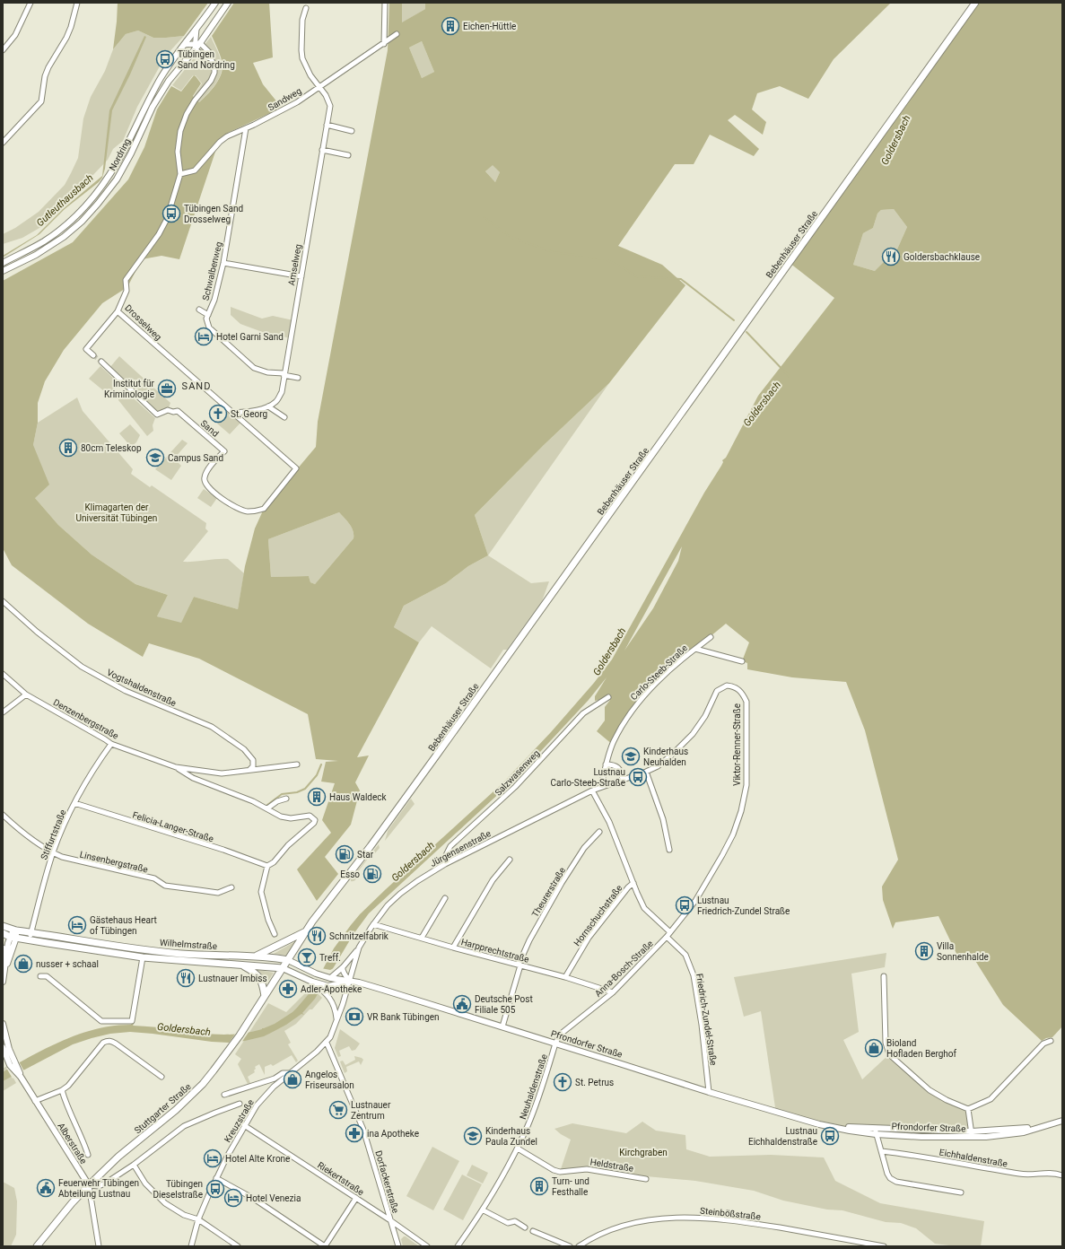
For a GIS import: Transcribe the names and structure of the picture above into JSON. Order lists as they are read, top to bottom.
{
  "streets": {
    "main road": ["Bebenhäuser Straße", "Wilhelmstraße", "Stuttgarter Straße"],
    "street": [
      "Sandweg",
      "Nordring",
      "Amselweg",
      "Schwalbenweg",
      "Drosselweg",
      "Sand",
      "Carlo-Steeb-Straße",
      "Vogtshaldenstraße",
      "Denzenbergstraße",
      "Viktor-Renner-Straße",
      "Salzwasenweg",
      "Felicia-Langer-Straße",
      "Stiffurtstraße",
      "Jürgensenstraße",
      "Linsenbergstraße",
      "Theurerstraße",
      "Hornschuchstraße",
      "Harpprechtstraße",
      "Anna-Bosch-Straße",
      "Friedrich-Zundel-Straße",
      "Pfrondorfer Straße",
      "Neuhaldenstraße",
      "Kreuzstraße",
      "Alberstraße",
      "Eichhaldenstraße",
      "Heldstraße",
      "Riekertstraße",
      "Dorfackerstraße",
      "Steinbößstraße"
    ]
  },
  "crossings": [
    ["Sandweg", "Amselweg"],
    ["Sandweg", "Schwalbenweg"],
    ["Sandweg", "Drosselweg"],
    ["Nordring", "Drosselweg"],
    ["Bebenhäuser Straße", "Wilhelmstraße"],
    ["Bebenhäuser Straße", "Pfrondorfer Straße"],
    ["Bebenhäuser Straße", "Stuttgarter Straße"],
    ["Amselweg", "Schwalbenweg"],
    ["Amselweg", "Drosselweg"],
    ["Drosselweg", "Sand"],
    ["Carlo-Steeb-Straße", "Jürgensenstraße"],
    ["Vogtshaldenstraße", "Denzenbergstraße"],
    ["Denzenbergstraße", "Stiffurtstraße"],
    ["Viktor-Renner-Straße", "Jürgensenstraße"],
    ["Viktor-Renner-Straße", "Anna-Bosch-Straße"],
    ["Salzwasenweg", "Jürgensenstraße"],
    ["Felicia-Langer-Straße", "Stiffurtstraße"],
    ["Stiffurtstraße", "Linsenbergstraße"],
    ["Stiffurtstraße", "Wilhelmstraße"],
    ["Jürgensenstraße", "Harpprechtstraße"],
    ["Jürgensenstraße", "Pfrondorfer Straße"],
    ["Jürgensenstraße", "Kreuzstraße"],
    ["Theurerstraße", "Harpprechtstraße"],
    ["Theurerstraße", "Pfrondorfer Straße"],
    ["Hornschuchstraße", "Harpprechtstraße"],
    ["Wilhelmstraße", "Pfrondorfer Straße"],
    ["Wilhelmstraße", "Stuttgarter Straße"],
    ["Harpprechtstraße", "Anna-Bosch-Straße"],
    ["Anna-Bosch-Straße", "Friedrich-Zundel-Straße"],
    ["Anna-Bosch-Straße", "Pfrondorfer Straße"],
    ["Anna-Bosch-Straße", "Neuhaldenstraße"],
    ["Friedrich-Zundel-Straße", "Pfrondorfer Straße"],
    ["Pfrondorfer Straße", "Neuhaldenstraße"],
    ["Pfrondorfer Straße", "Stuttgarter Straße"],
    ["Pfrondorfer Straße", "Kreuzstraße"],
    ["Neuhaldenstraße", "Heldstraße"],
    ["Stuttgarter Straße", "Alberstraße"],
    ["Kreuzstraße", "Riekertstraße"],
    ["Kreuzstraße", "Dorfackerstraße"],
    ["Riekertstraße", "Dorfackerstraße"]
  ],
  "districts": ["SAND"],
  "water": ["Goldersbach", "Gutleuthausbach"],
  "parks": ["Klimagarten der Universität Tübingen", "Kirchgraben"],
  "places": {
    "building": [
      "Eichen-Hüttle",
      "80cm Teleskop",
      "Haus Waldeck",
      "Villa Sonnenhalde",
      "Turn- und Festhalle"
    ],
    "bus stop": [
      "Tübingen Sand Nordring",
      "Tübingen Sand Drosselweg",
      "Lustnau Carlo-Steeb-Straße",
      "Lustnau Friedrich-Zundel Straße",
      "Lustnau Eichhaldenstraße",
      "Tübingen Dieselstraße"
    ],
    "restaurant": ["Goldersbachklause", "Schnitzelfabrik", "Lustnauer Imbiss"],
    "hotel": [
      "Hotel Garni Sand",
      "Gästehaus Heart of Tübingen",
      "Hotel Alte Krone",
      "Hotel Venezia"
    ],
    "office": ["Institut für Kriminologie"],
    "church": ["St. Georg", "St. Petrus"],
    "school or university": ["Campus Sand", "Kinderhaus Neuhalden", "Kinderhaus Paula Zundel"],
    "fuel station": ["Star", "Esso"],
    "bar": ["Treff."],
    "shop": ["nusser + schaal", "Bioland Hofladen Berghof", "Angelos Friseursalon"],
    "pharmacy": ["Adler-Apotheke", "ina Apotheke"],
    "public building": ["Deutsche Post Filiale 505", "Feuerwehr Tübingen Abteilung Lustnau"],
    "bank": ["VR Bank Tübingen"],
    "supermarket": ["Lustnauer Zentrum"]
  }
}
